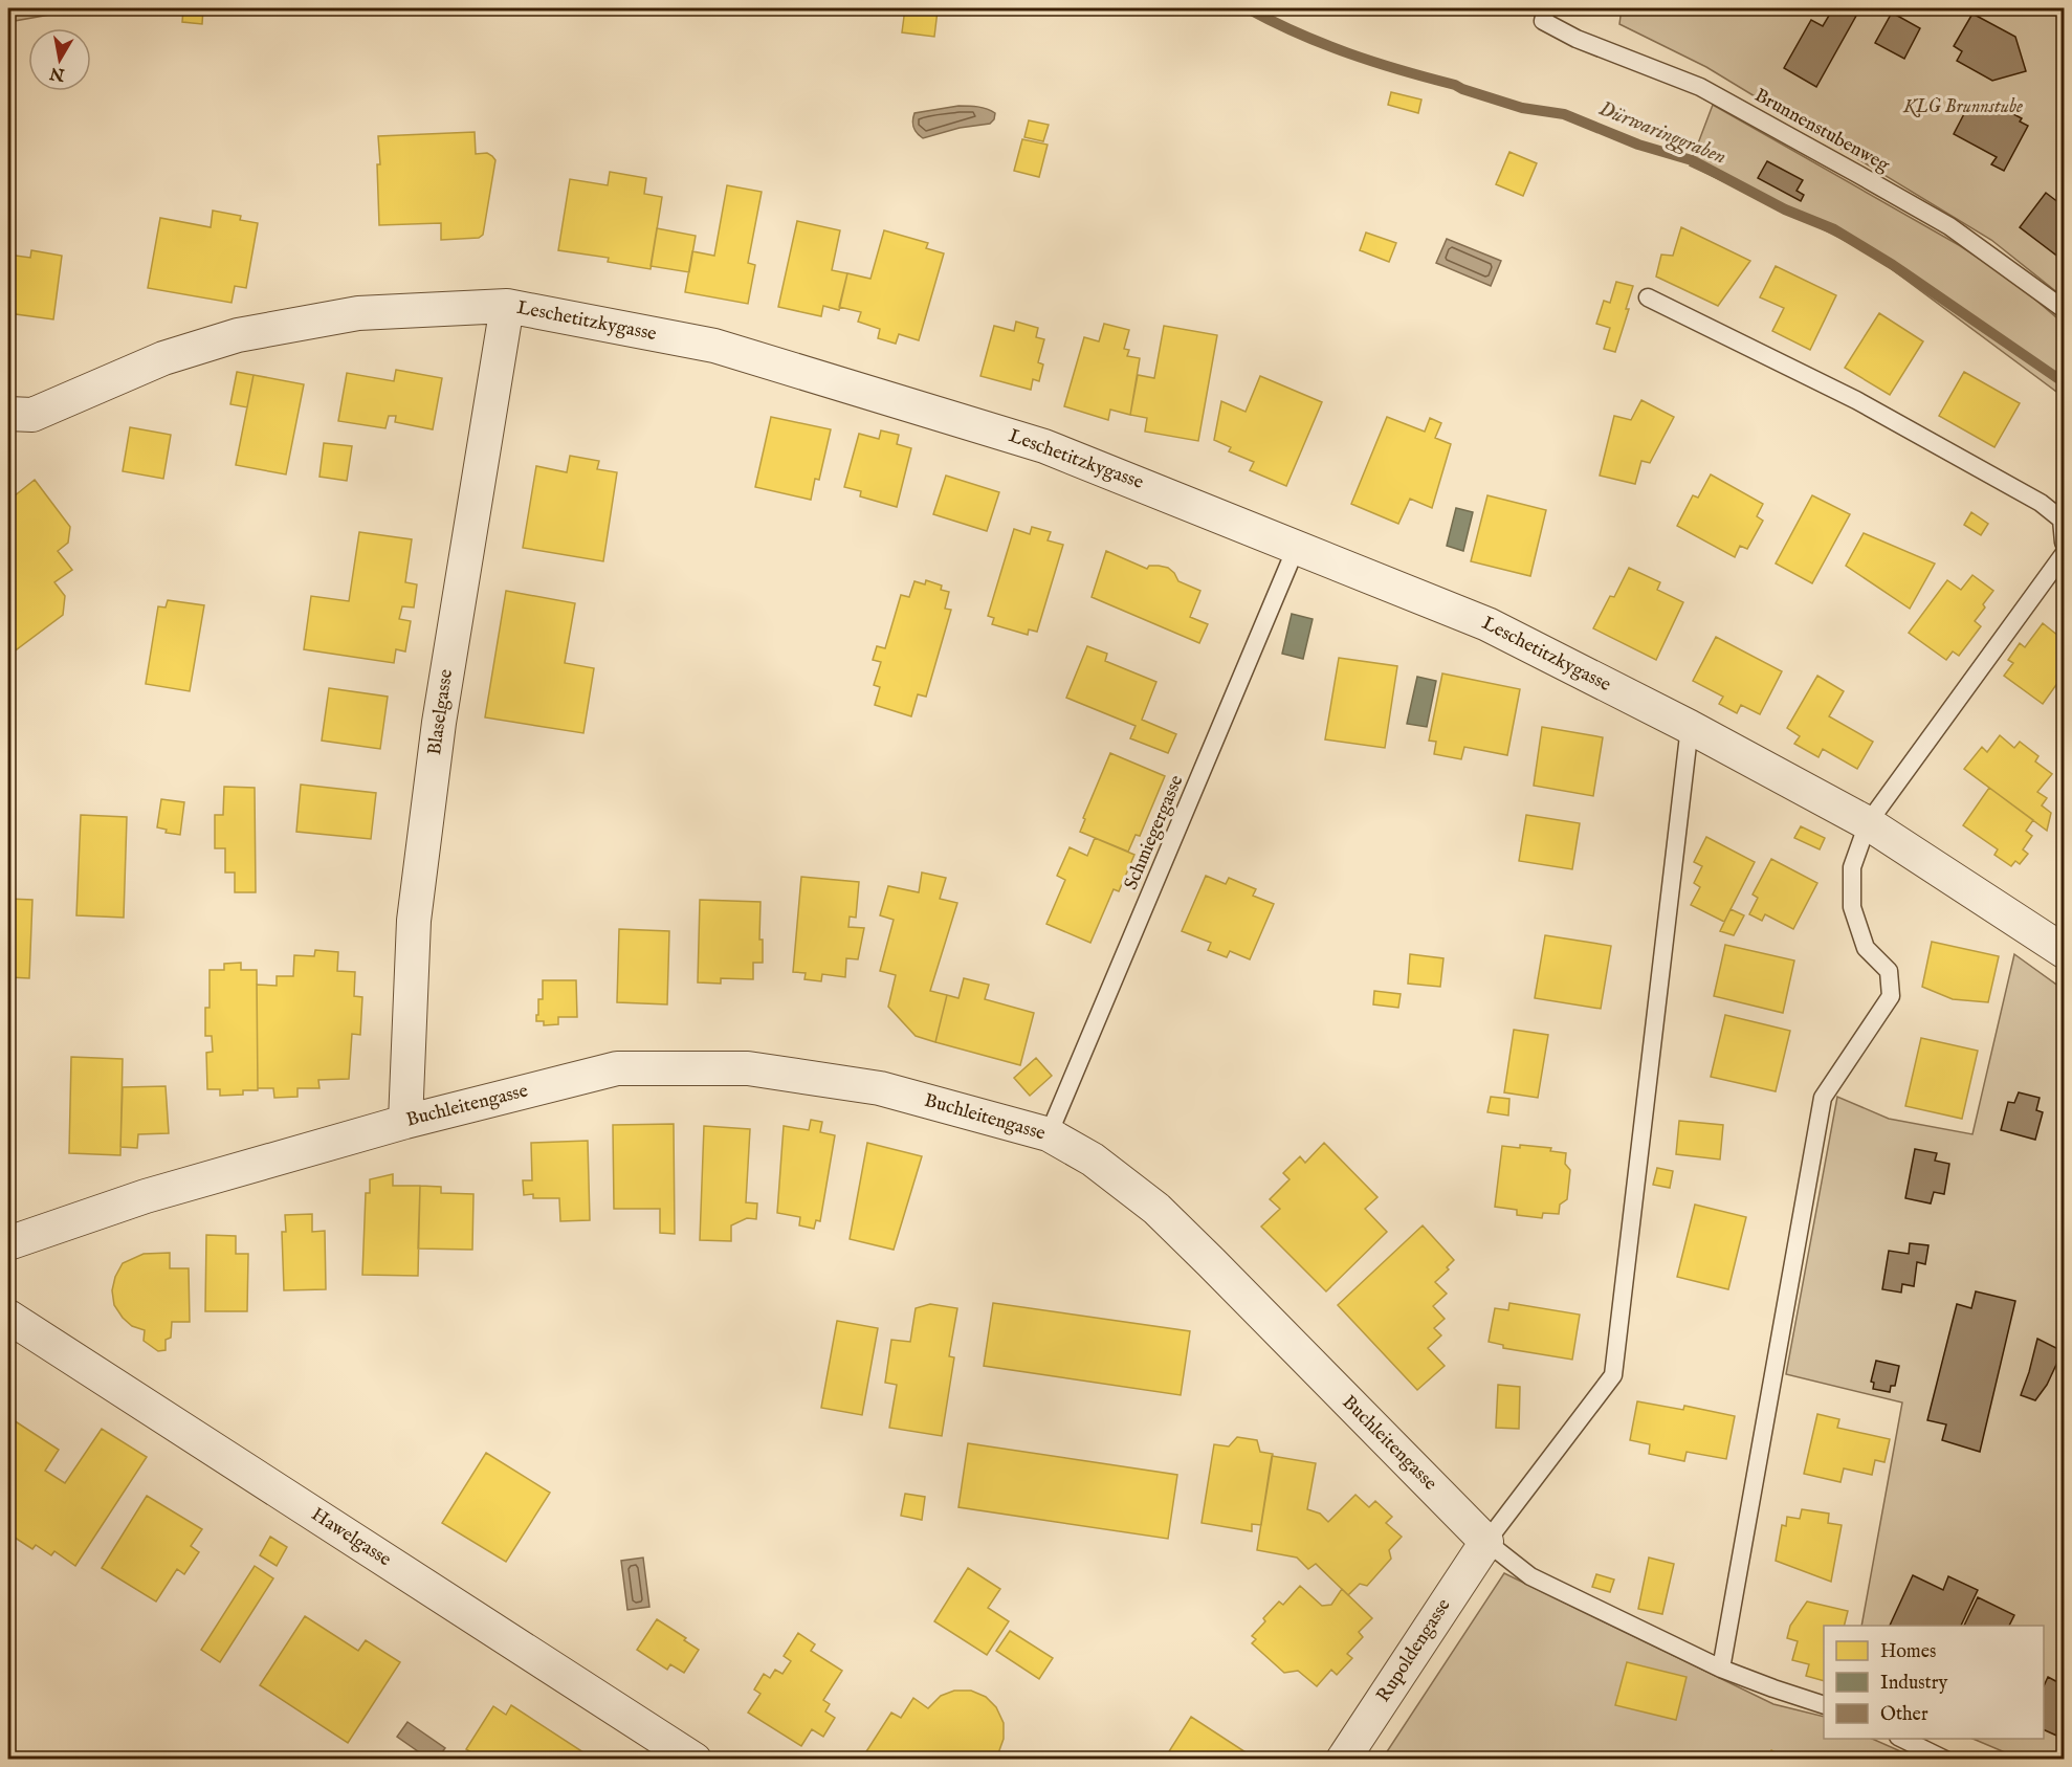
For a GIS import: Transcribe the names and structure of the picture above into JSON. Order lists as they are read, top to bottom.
{
  "streets": {
    "street": [
      "Leschetitzkygasse",
      "Blaselgasse",
      "Buchleitengasse",
      "Hawelgasse",
      "Rupoldengasse"
    ],
    "lane": ["Brunnenstubenweg", "Schmiegergasse"]
  },
  "crossings": [
    ["Leschetitzkygasse", "Blaselgasse"],
    ["Leschetitzkygasse", "Schmiegergasse"],
    ["Blaselgasse", "Buchleitengasse"],
    ["Schmiegergasse", "Buchleitengasse"],
    ["Buchleitengasse", "Rupoldengasse"]
  ],
  "water": ["Dürwaringgraben"],
  "parks": ["KLG Brunnstube"],
  "legend": ["Homes", "Industry", "Other"],
  "north": "bottom"
}
